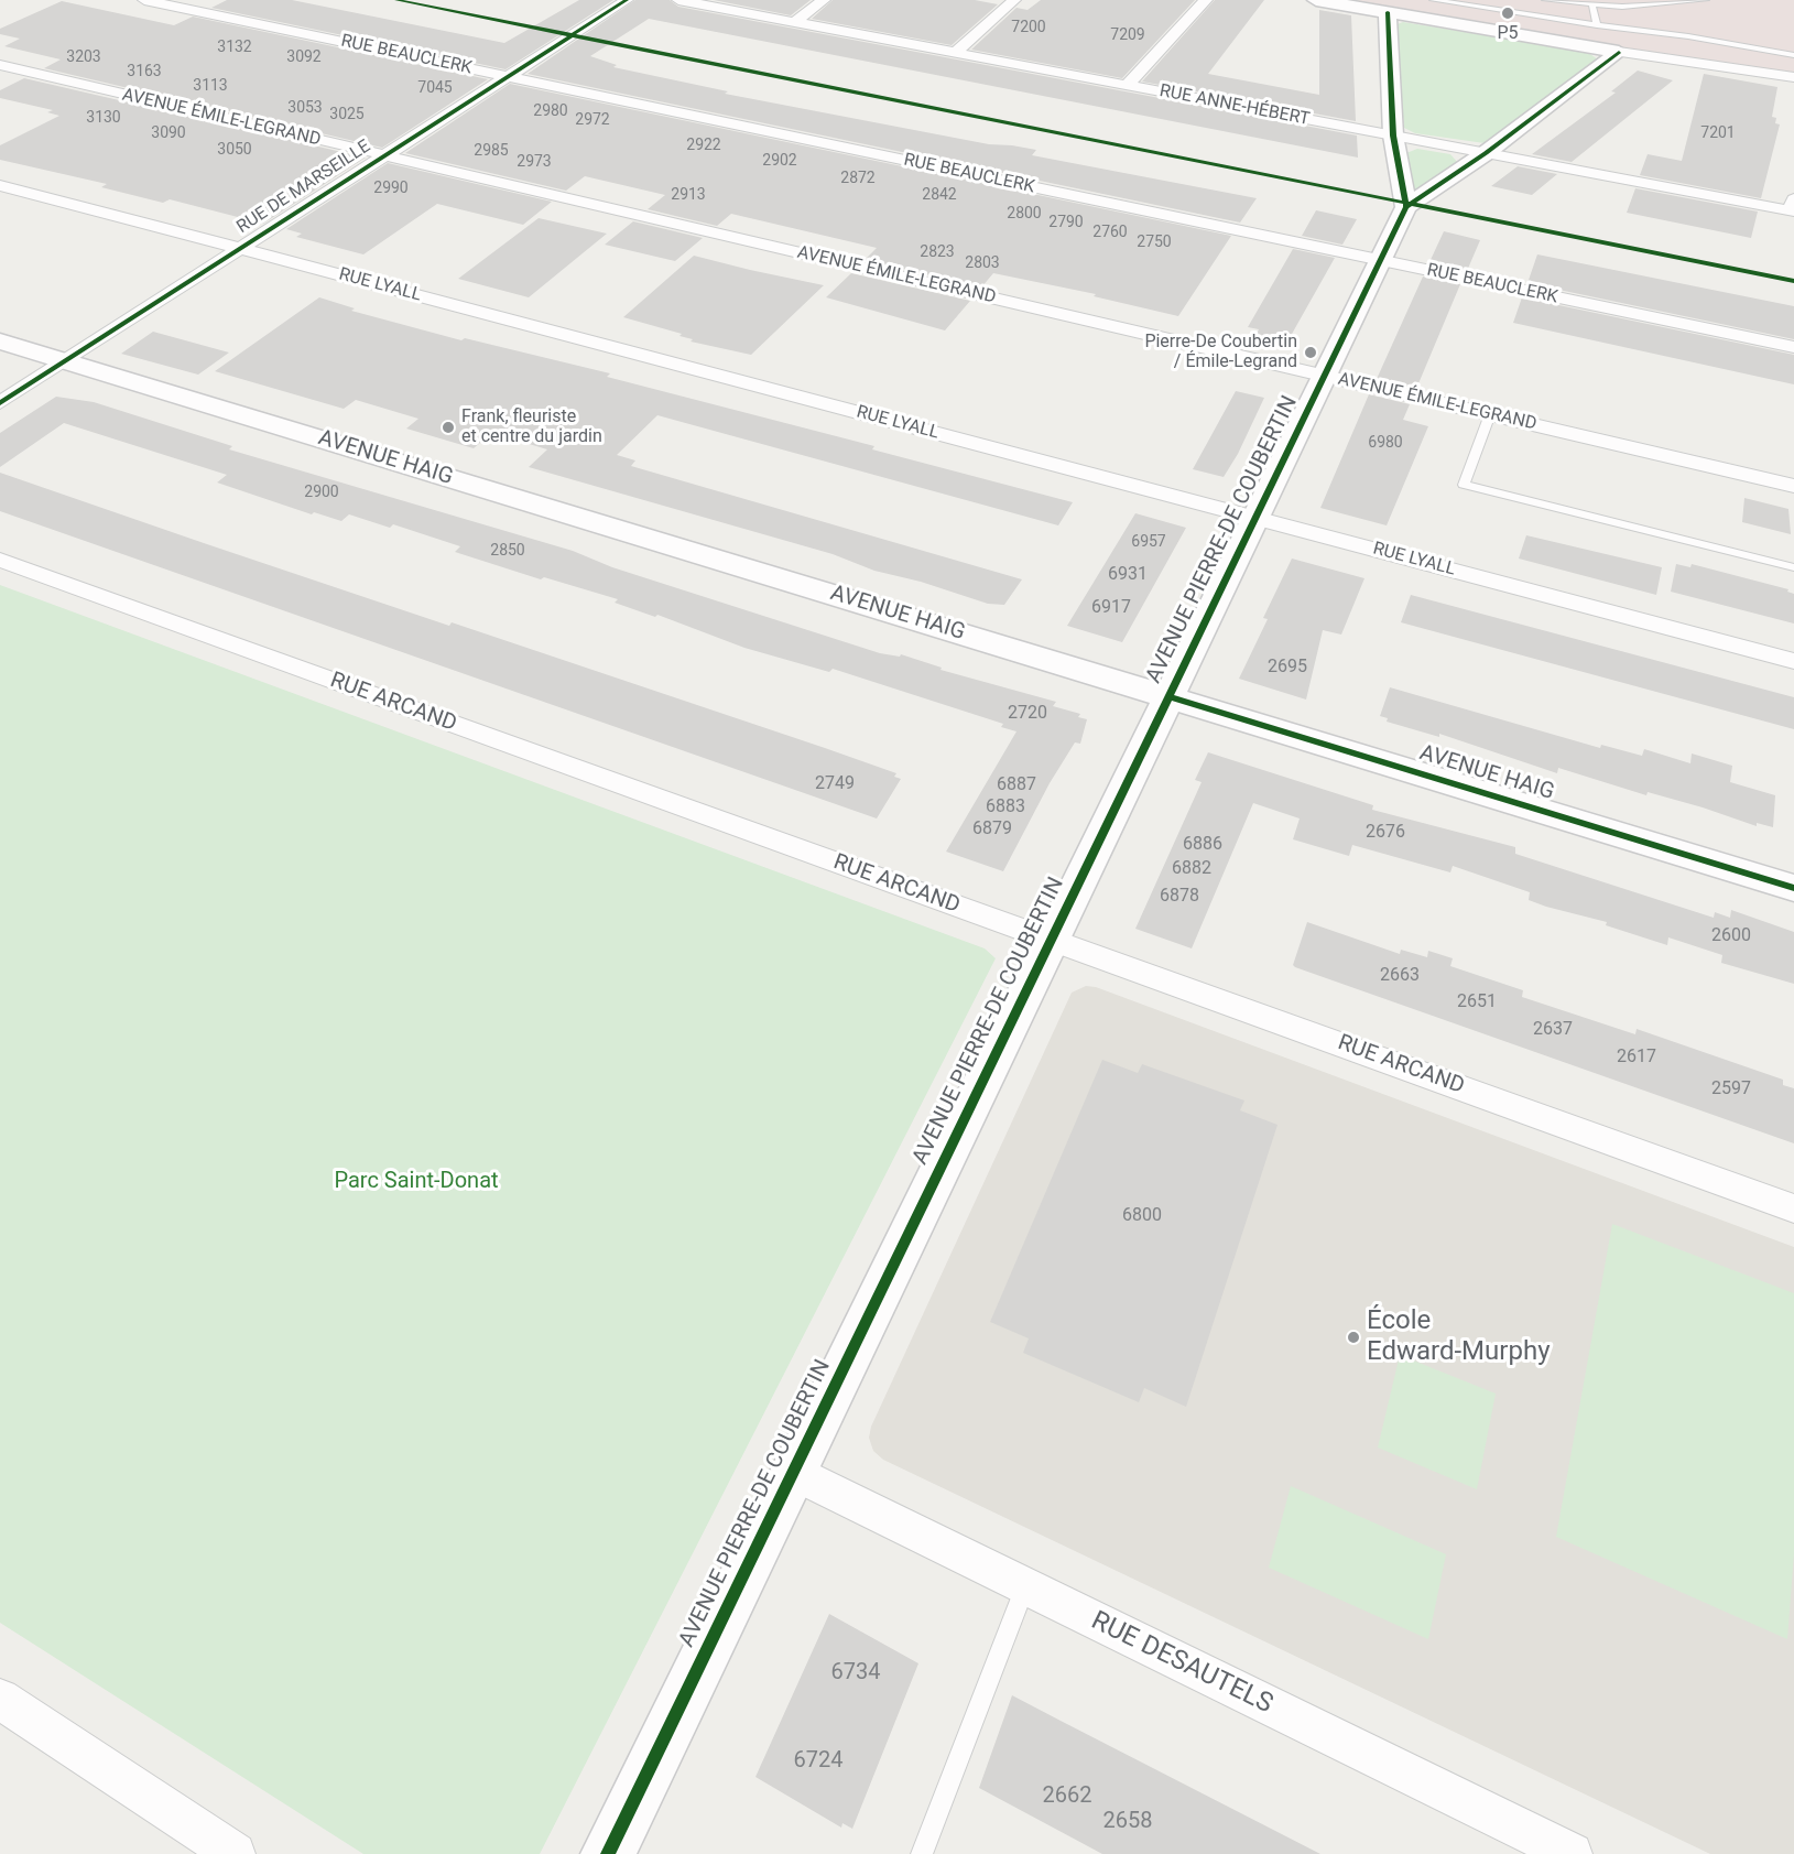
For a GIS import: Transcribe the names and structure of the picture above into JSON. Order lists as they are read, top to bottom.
{
  "streets": {
    "street": [
      "RUE BEAUCLERK",
      "RUE ANNE-HÉBERT",
      "AVENUE ÉMILE-LEGRAND",
      "RUE DE MARSEILLE",
      "RUE LYALL",
      "AVENUE HAIG",
      "AVENUE PIERRE-DE COUBERTIN",
      "RUE ARCAND",
      "RUE DESAUTELS"
    ]
  },
  "crossings": [
    ["RUE BEAUCLERK", "RUE DE MARSEILLE"],
    ["RUE BEAUCLERK", "AVENUE PIERRE-DE COUBERTIN"],
    ["RUE ANNE-HÉBERT", "AVENUE PIERRE-DE COUBERTIN"],
    ["AVENUE ÉMILE-LEGRAND", "RUE DE MARSEILLE"],
    ["AVENUE ÉMILE-LEGRAND", "AVENUE PIERRE-DE COUBERTIN"],
    ["RUE DE MARSEILLE", "RUE LYALL"],
    ["RUE DE MARSEILLE", "AVENUE HAIG"],
    ["RUE LYALL", "AVENUE PIERRE-DE COUBERTIN"],
    ["AVENUE HAIG", "AVENUE PIERRE-DE COUBERTIN"],
    ["AVENUE PIERRE-DE COUBERTIN", "RUE ARCAND"],
    ["AVENUE PIERRE-DE COUBERTIN", "RUE DESAUTELS"]
  ],
  "parks": ["Parc Saint-Donat"],
  "places": [
    "P5",
    "Pierre-De Coubertin / Émile-Legrand",
    "Frank, fleuriste et centre du jardin",
    "École Edward-Murphy"
  ],
  "house_numbers": [
    "7200",
    "7209",
    "3132",
    "3203",
    "3092",
    "3163",
    "3113",
    "7045",
    "3053",
    "2980",
    "3025",
    "3130",
    "2972",
    "3090",
    "7201",
    "2922",
    "3050",
    "2985",
    "2902",
    "2973",
    "2872",
    "2990",
    "2913",
    "2842",
    "2800",
    "2790",
    "2760",
    "2750",
    "2823",
    "2803",
    "6980",
    "2900",
    "6957",
    "2850",
    "6931",
    "6917",
    "2695",
    "2720",
    "2749",
    "6887",
    "6883",
    "6879",
    "2676",
    "6886",
    "6882",
    "6878",
    "2600",
    "2663",
    "2651",
    "2637",
    "2617",
    "2597",
    "6800",
    "6734",
    "6724",
    "2662",
    "2658"
  ]
}
